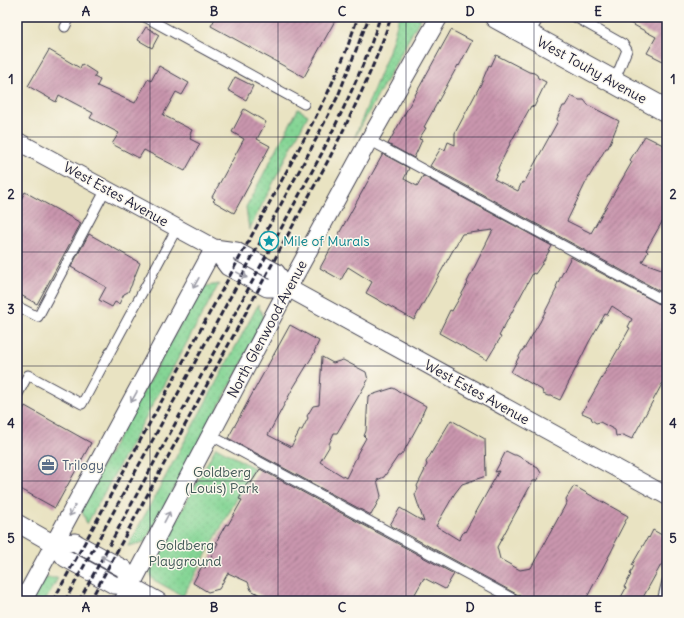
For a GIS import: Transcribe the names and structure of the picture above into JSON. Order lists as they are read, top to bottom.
{
  "streets": {
    "street": ["West Touhy Avenue", "West Estes Avenue", "North Glenwood Avenue"]
  },
  "crossings": [
    ["West Estes Avenue", "North Glenwood Avenue"]
  ],
  "parks": ["Goldberg (Louis) Park", "Goldberg Playground"],
  "places": {
    "place": ["Mile of Murals"],
    "office": ["Trilogy"]
  },
  "grid": {
    "columns": [
      "A",
      "B",
      "C",
      "D",
      "E"
    ],
    "rows": [
      "1",
      "2",
      "3",
      "4",
      "5"
    ]
  }
}
